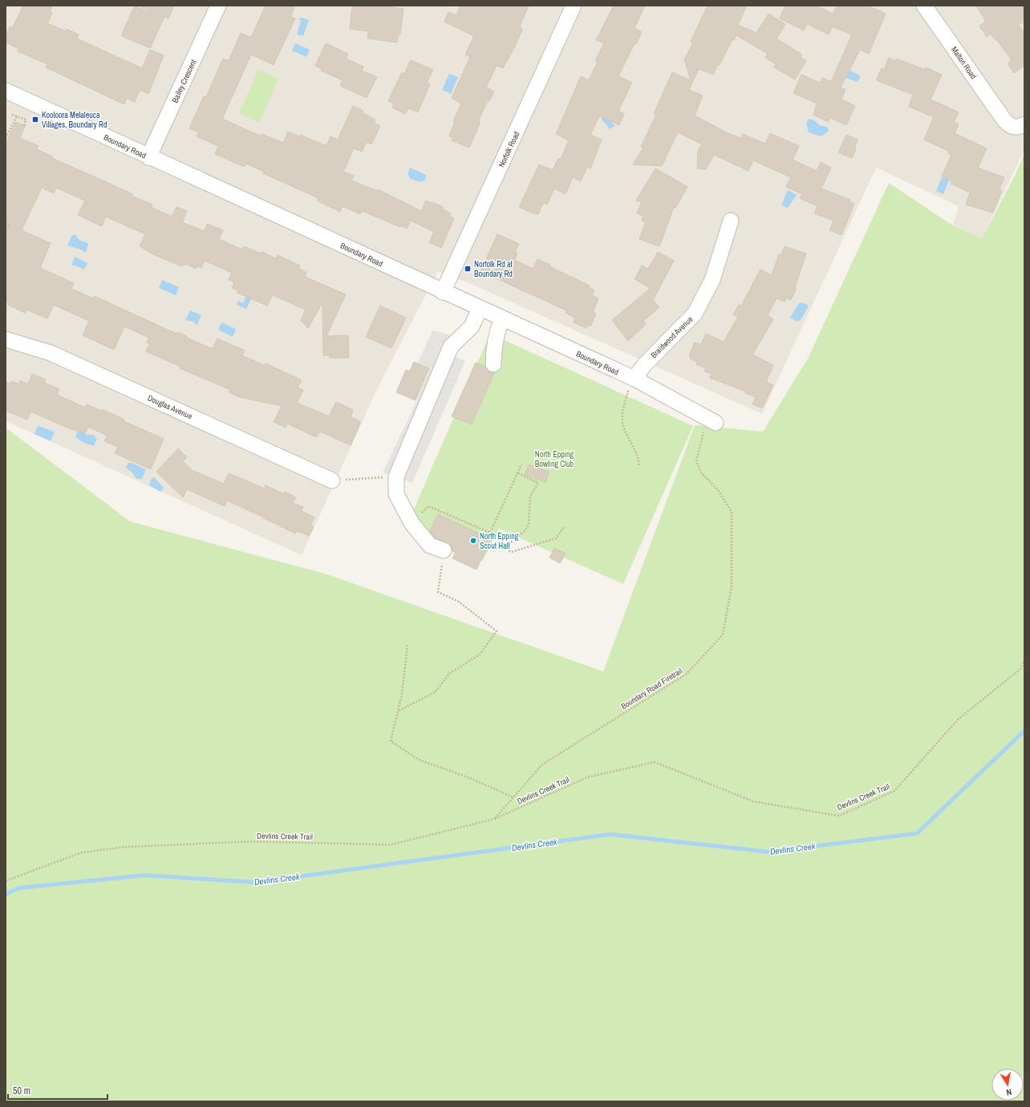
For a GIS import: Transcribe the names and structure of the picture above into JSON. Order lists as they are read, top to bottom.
{
  "streets": {
    "street": [
      "Malton Road",
      "Bailey Crescent",
      "Boundary Road",
      "Norfolk Road",
      "Braidwood Avenue",
      "Douglas Avenue"
    ],
    "path": ["Boundary Road Firetrail", "Devlins Creek Trail"]
  },
  "crossings": [
    ["Bailey Crescent", "Boundary Road"],
    ["Boundary Road", "Norfolk Road"],
    ["Boundary Road", "Braidwood Avenue"],
    ["Boundary Road", "Boundary Road Firetrail"],
    ["Boundary Road Firetrail", "Devlins Creek Trail"]
  ],
  "water": ["Devlins Creek"],
  "parks": ["North Epping Bowling Club"],
  "places": {
    "transit": ["Kooloora Melaleuca Villages, Boundary Rd", "Norfolk Rd at Boundary Rd"],
    "other": ["North Epping Scout Hall"]
  },
  "scale_bar": "50 m",
  "north": "bottom"
}
